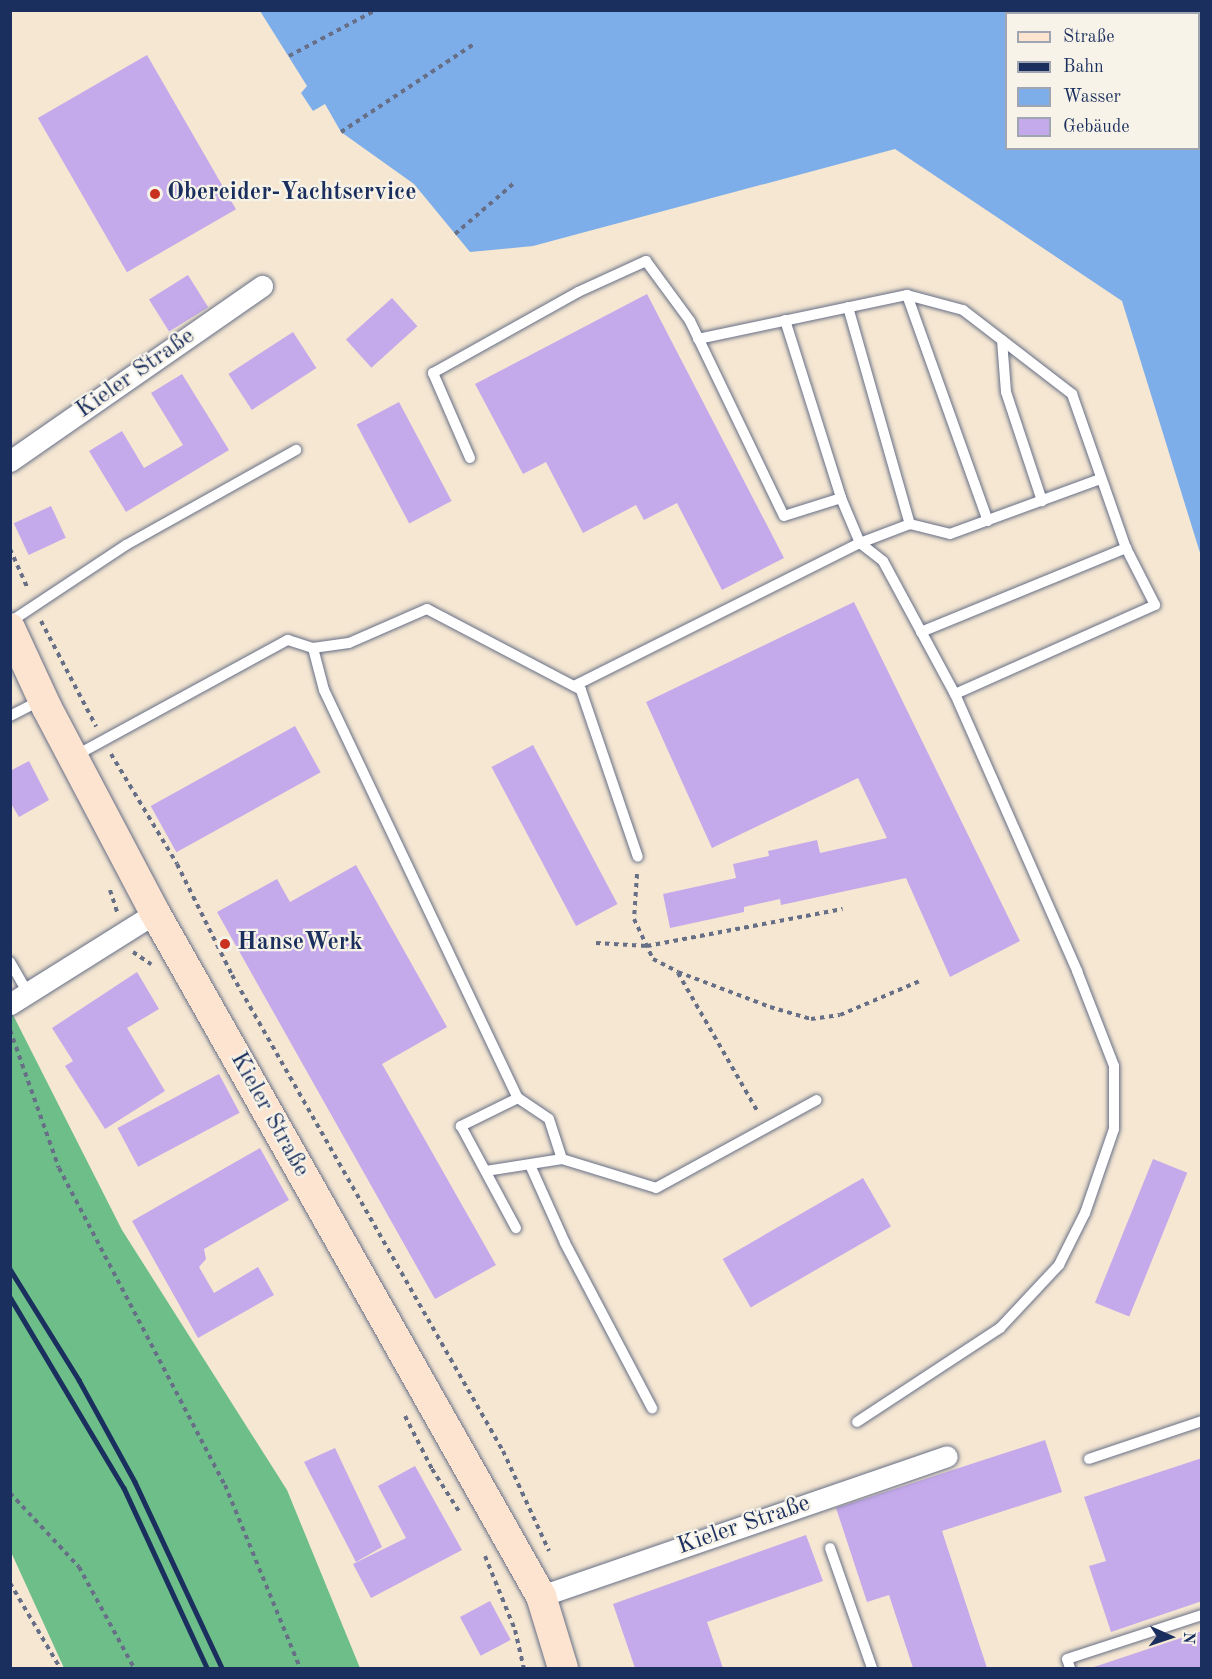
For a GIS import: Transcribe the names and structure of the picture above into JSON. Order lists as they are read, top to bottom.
{
  "streets": {
    "main road": ["Kieler Straße"]
  },
  "places": ["Obereider-Yachtservice", "HanseWerk"],
  "legend": [
    "Straße",
    "Bahn",
    "Wasser",
    "Gebäude"
  ],
  "north": "right"
}
